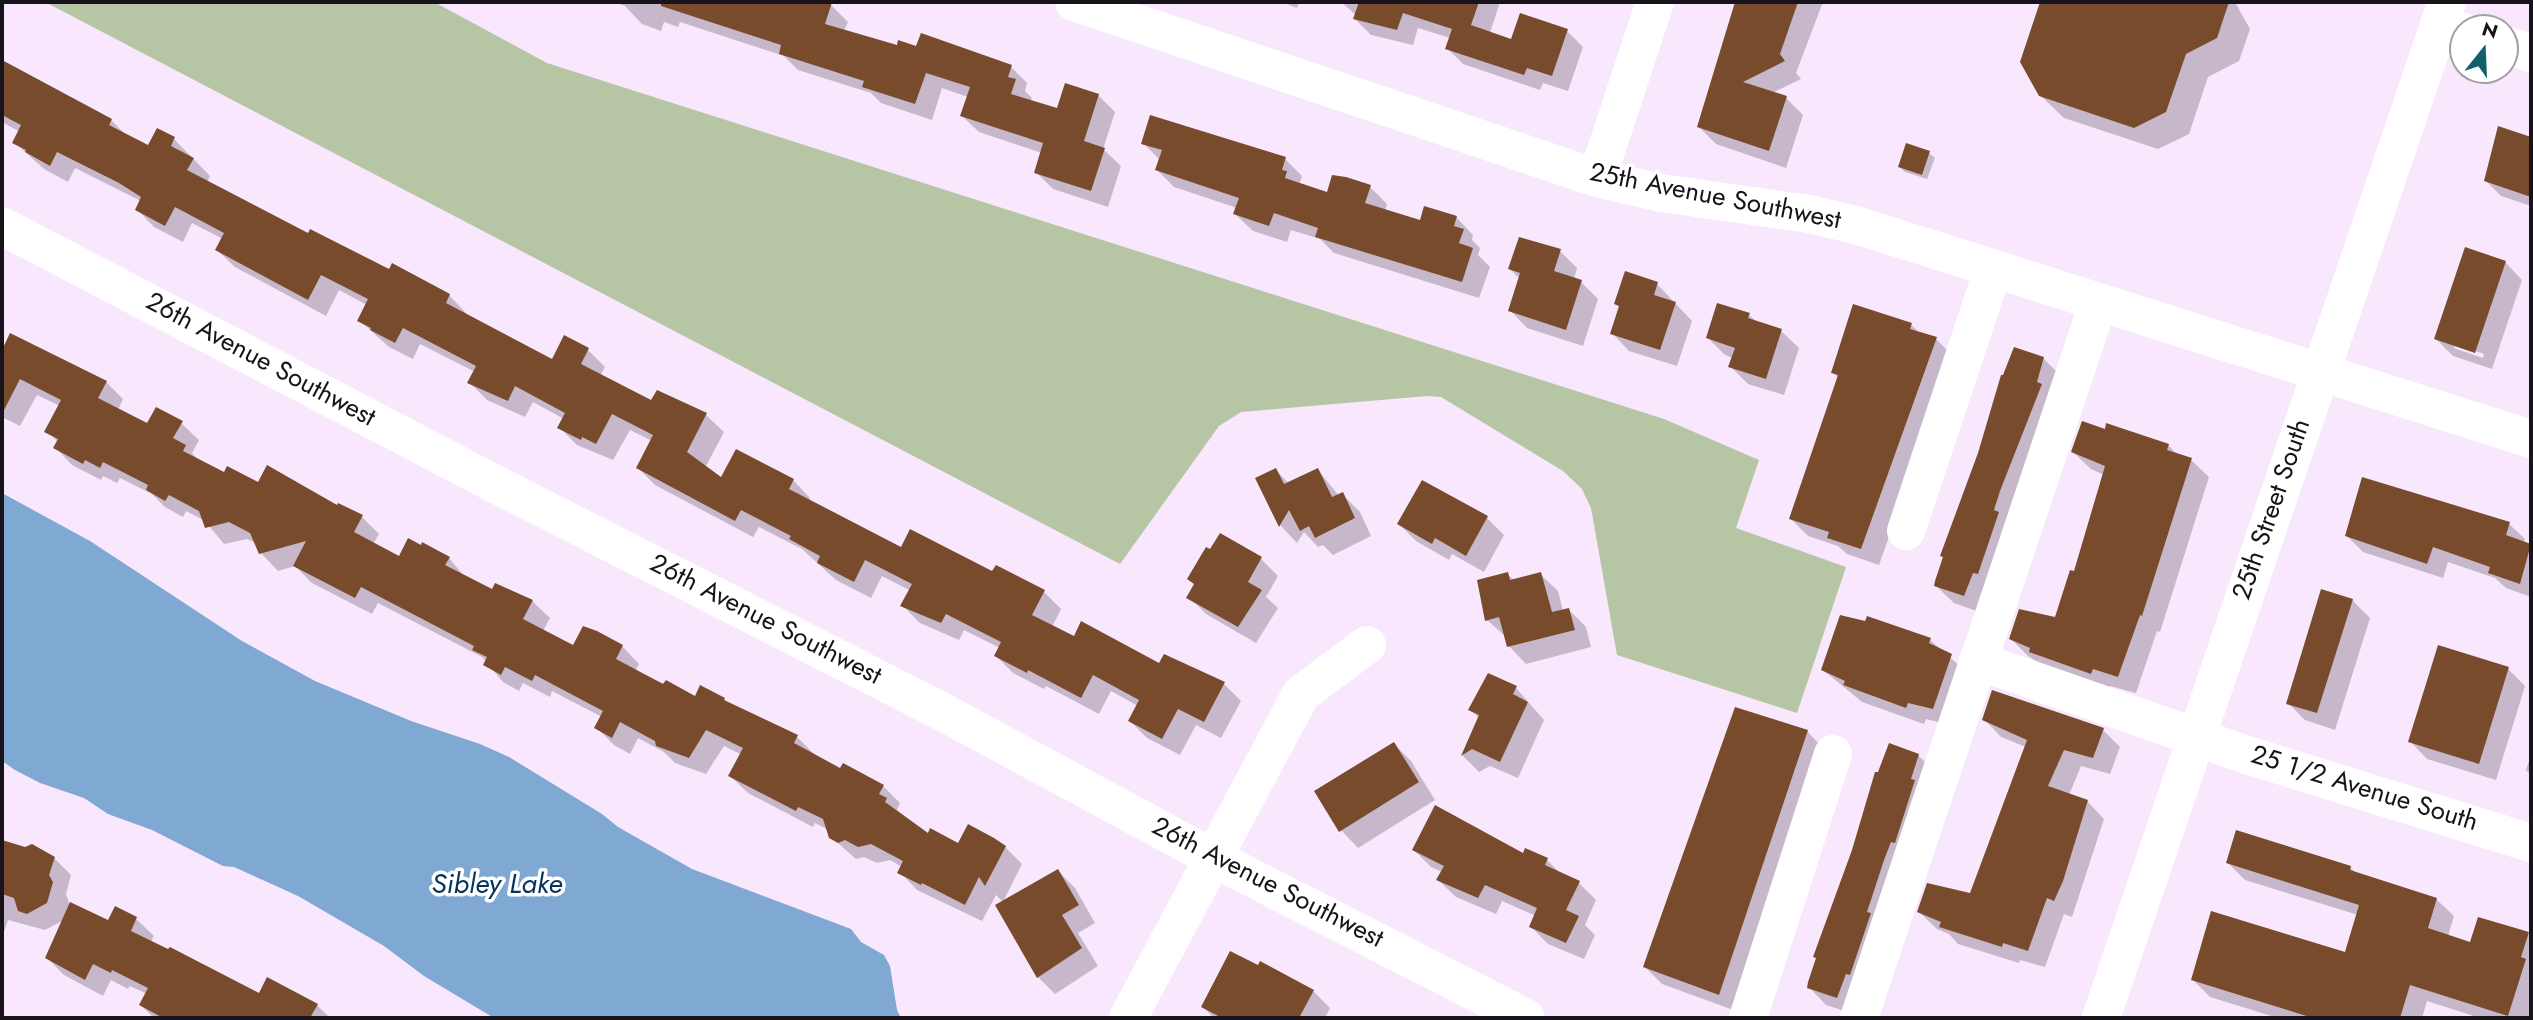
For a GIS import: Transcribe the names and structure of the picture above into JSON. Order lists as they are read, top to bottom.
{
  "streets": {
    "street": [
      "25th Avenue Southwest",
      "26th Avenue Southwest",
      "25th Street South",
      "25 1/2 Avenue South"
    ]
  },
  "crossings": [
    ["25th Avenue Southwest", "25th Street South"],
    ["25th Street South", "25 1/2 Avenue South"]
  ],
  "water": ["Sibley Lake"],
  "north": "top"
}
